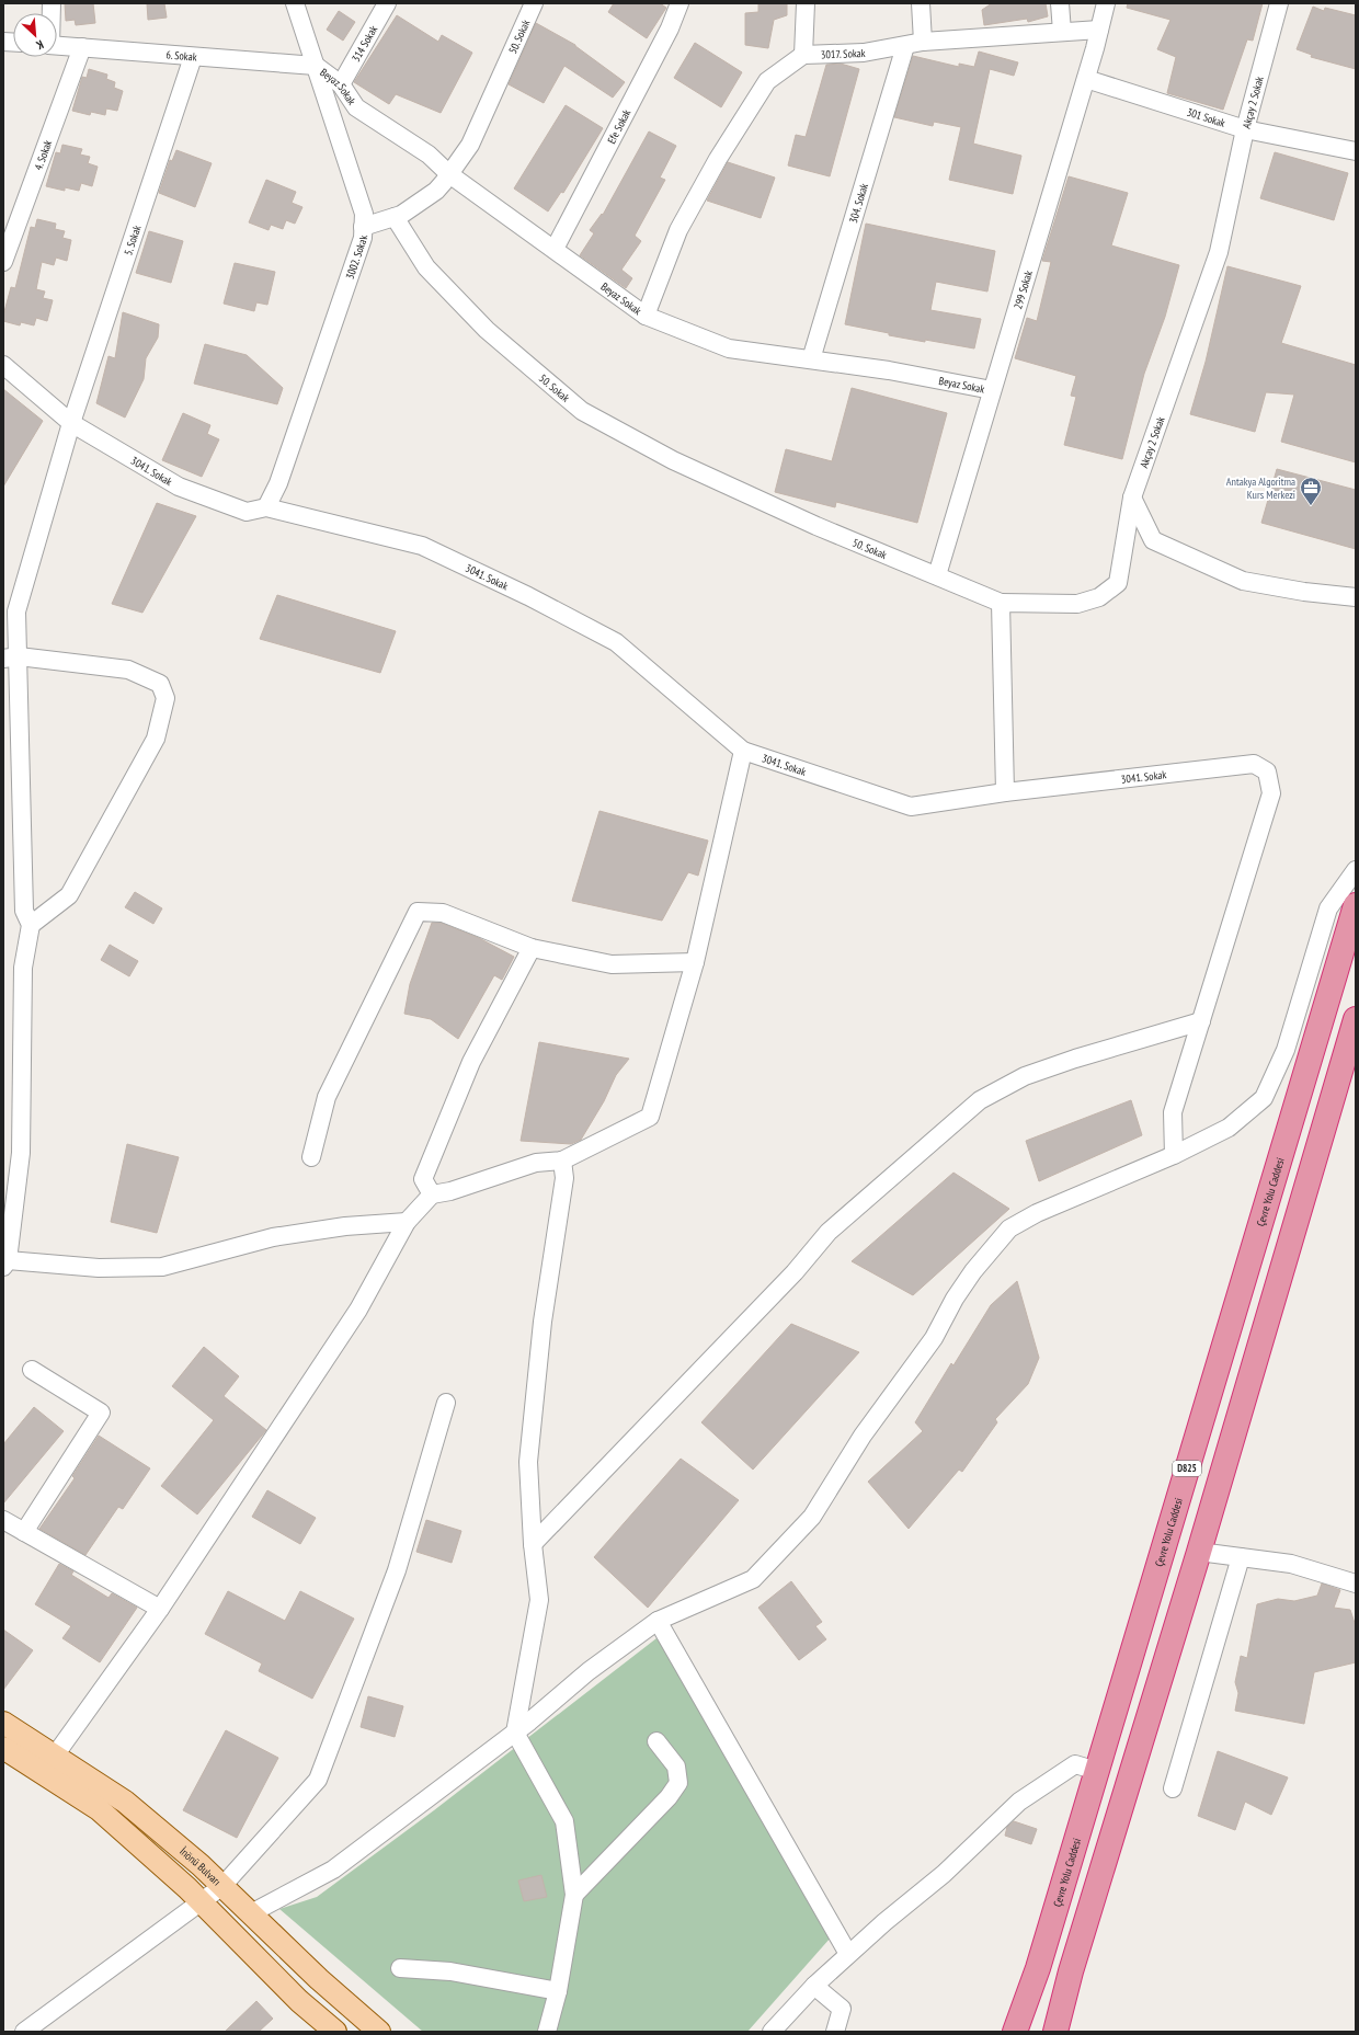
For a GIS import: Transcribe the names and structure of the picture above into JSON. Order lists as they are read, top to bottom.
{
  "streets": {
    "highway": ["Çevre Yolu Caddesi", "D825"],
    "main road": ["İnönü Bulvarı"],
    "street": [
      "50. Sokak",
      "314 Sokak",
      "3017. Sokak",
      "6. Sokak",
      "Beyaz Sokak",
      "Akçay 2 Sokak",
      "301 Sokak",
      "Efe Sokak",
      "4. Sokak",
      "304. Sokak",
      "5. Sokak",
      "3002. Sokak",
      "299 Sokak",
      "3041. Sokak"
    ]
  },
  "crossings": [
    ["50. Sokak", "Beyaz Sokak"],
    ["50. Sokak", "Akçay 2 Sokak"],
    ["50. Sokak", "299 Sokak"],
    ["314 Sokak", "Beyaz Sokak"],
    ["3017. Sokak", "304. Sokak"],
    ["3017. Sokak", "299 Sokak"],
    ["6. Sokak", "Beyaz Sokak"],
    ["6. Sokak", "4. Sokak"],
    ["6. Sokak", "5. Sokak"],
    ["6. Sokak", "3002. Sokak"],
    ["Beyaz Sokak", "Efe Sokak"],
    ["Beyaz Sokak", "304. Sokak"],
    ["Beyaz Sokak", "3002. Sokak"],
    ["Beyaz Sokak", "299 Sokak"],
    ["Akçay 2 Sokak", "301 Sokak"],
    ["301 Sokak", "299 Sokak"],
    ["5. Sokak", "3041. Sokak"],
    ["3002. Sokak", "3041. Sokak"]
  ],
  "places": {
    "office": ["Antakya Algoritma Kurs Merkezi"]
  },
  "north": "bottom right"
}
